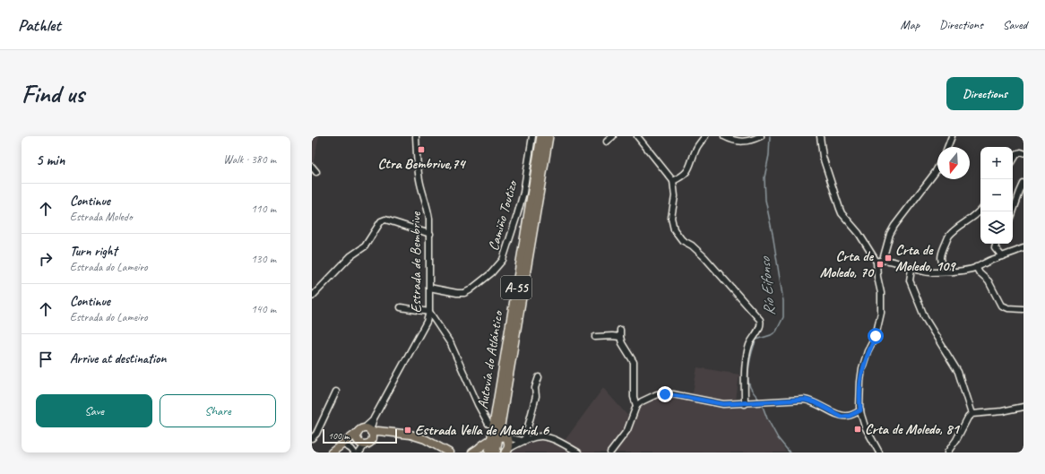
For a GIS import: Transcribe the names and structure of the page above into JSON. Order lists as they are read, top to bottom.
{
  "streets": {
    "highway": ["A-55", "Autovía do Atlántico"],
    "street": ["Camiño Toutizo", "Estrada de Bembrive"]
  },
  "crossings": [
    ["Camiño Toutizo", "Estrada de Bembrive"],
    ["A-55", "Autovía do Atlántico"]
  ],
  "water": ["Río Eifonso"],
  "places": {
    "transit": [
      "Ctra Bembrive,74",
      "Crta de Moledo, 109",
      "Crta de Moledo, 70",
      "Crta de Moledo, 81",
      "Estrada Vella de Madrid, 6"
    ]
  },
  "scale_bar": "100 m",
  "north": "bottom",
  "page": {
    "header": "Pathlet",
    "nav": ["Map", "Directions", "Saved"],
    "buttons": [
      "Directions",
      ["Save", "Share"]
    ],
    "title": "Find us",
    "heading": ["5 min", "Walk · 380 m"],
    "map_buttons": ["+", "−"],
    "list": [
      ["Continue", "Estrada Moledo", "110 m"],
      ["Turn right", "Estrada do Lameiro", "130 m"],
      ["Continue", "Estrada do Lameiro", "140 m"],
      "Arrive at destination"
    ],
    "scale": "100 m"
  }
}
